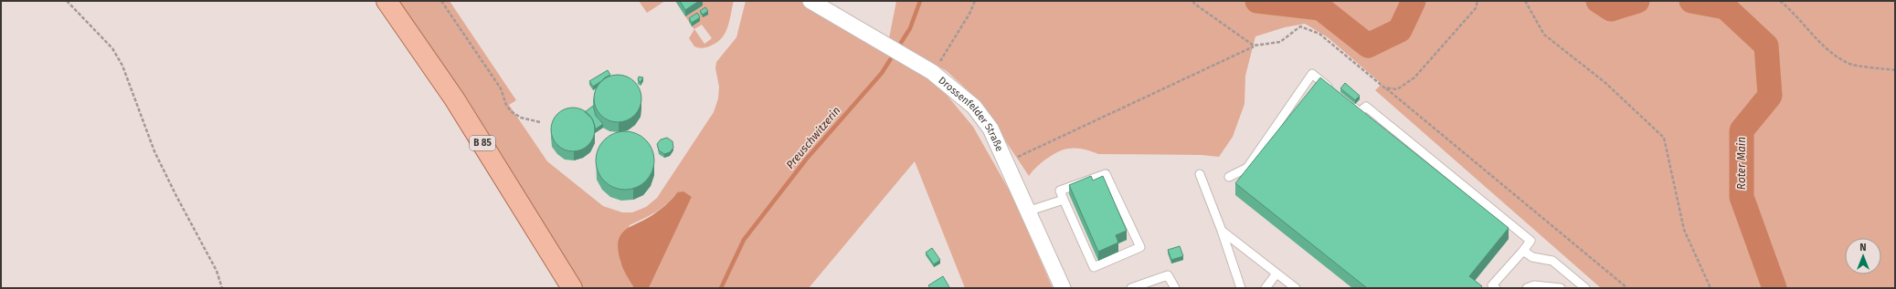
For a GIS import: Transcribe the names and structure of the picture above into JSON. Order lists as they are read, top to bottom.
{
  "streets": {
    "main road": ["B 85"],
    "street": ["Drossenfelder Straße"]
  },
  "water": ["Preuschwitzerin", "Roter Main"],
  "north": "top"
}
